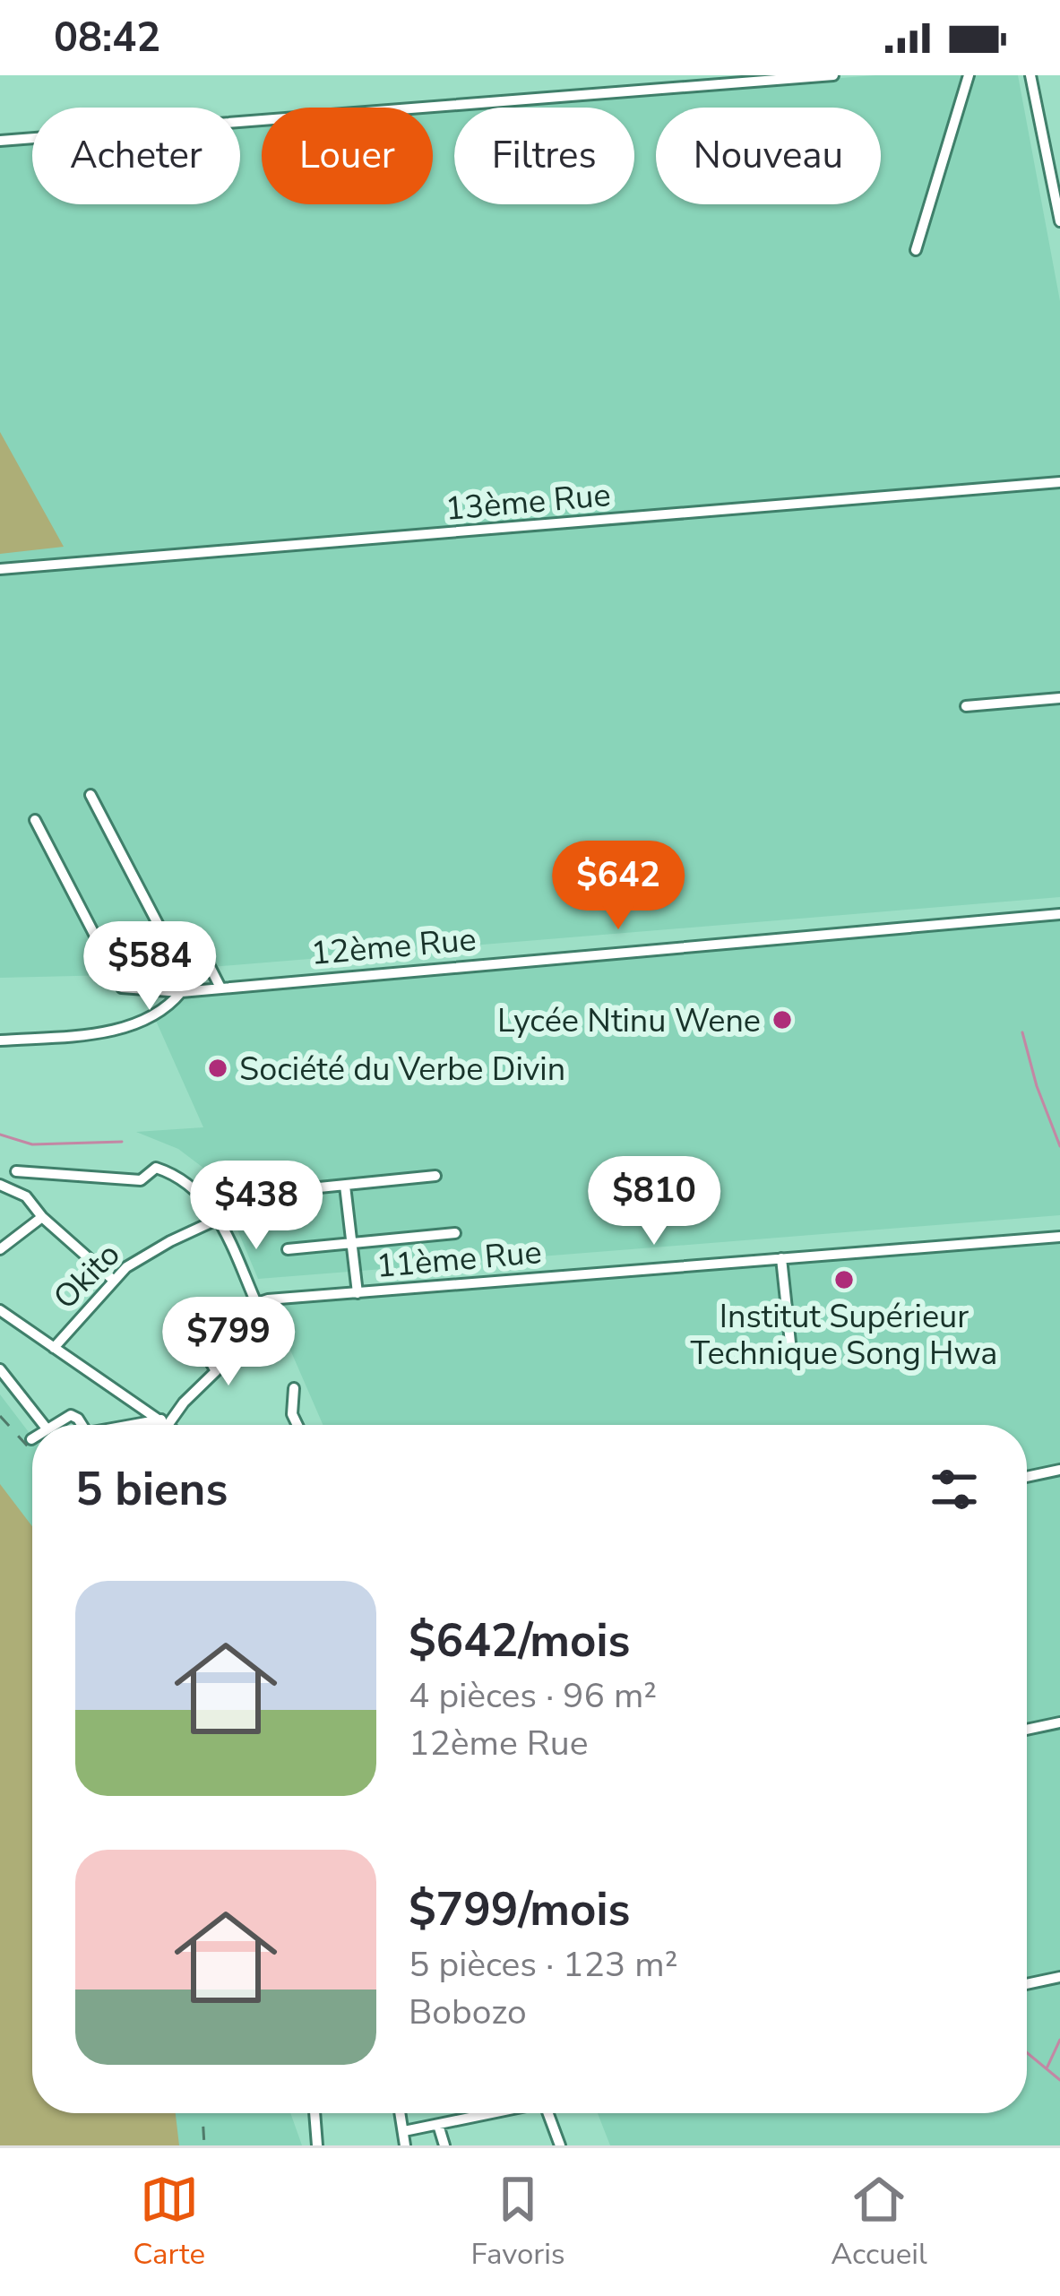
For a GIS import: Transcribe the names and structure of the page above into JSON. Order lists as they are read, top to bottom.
{
  "streets": {
    "street": [
      "13ème Rue",
      "12ème Rue",
      "11ème Rue",
      "Okito"
    ]
  },
  "places": ["Lycée Ntinu Wene", "Société du Verbe Divin", "Institut Supérieur Technique Song Hwa"],
  "page": {
    "status": "08:42",
    "chip": [
      "Acheter",
      "Louer",
      "Filtres",
      "Nouveau"
    ],
    "price": [
      "$642",
      "$584",
      "$810",
      "$438",
      "$799"
    ],
    "heading": "5 biens",
    "list": [
      {
        "name": "$642/mois",
        "note": "4 pièces · 96 m² · 12ème Rue"
      },
      {
        "name": "$799/mois",
        "note": "5 pièces · 123 m² · Bobozo"
      }
    ],
    "tabs": ["Carte", "Favoris", "Accueil"]
  }
}
